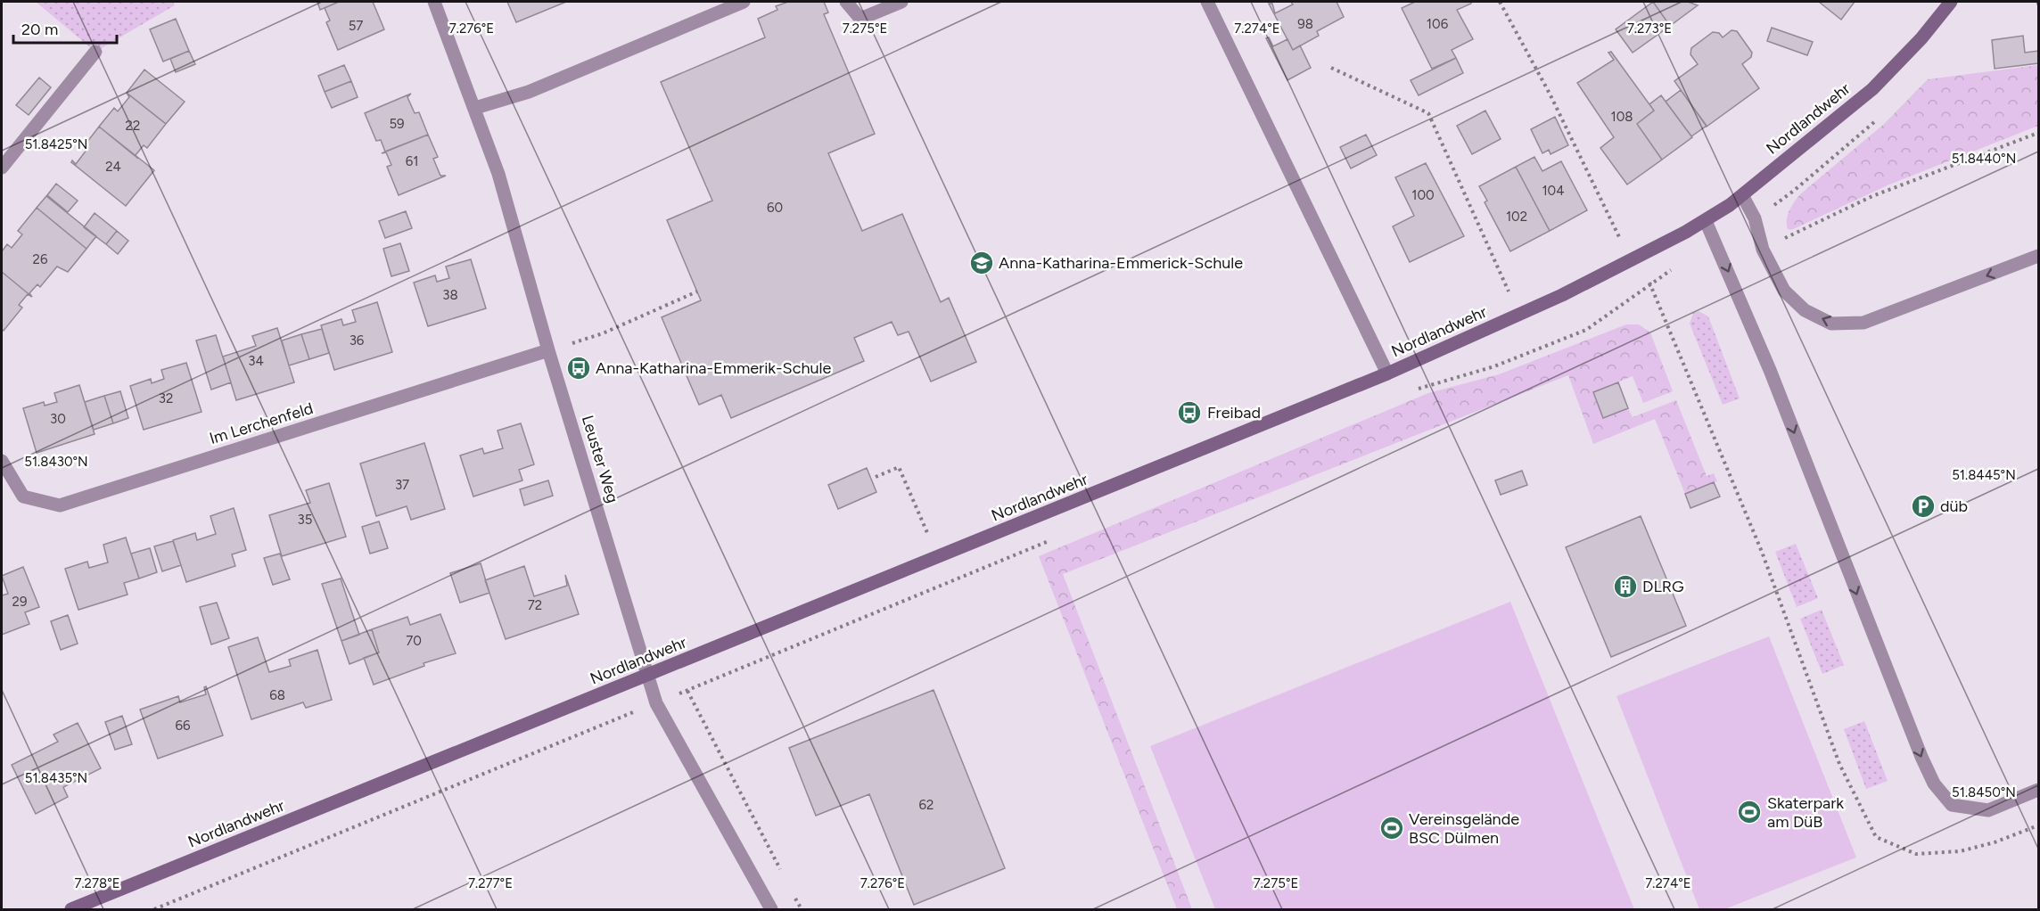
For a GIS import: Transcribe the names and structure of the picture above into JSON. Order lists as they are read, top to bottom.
{
  "streets": {
    "street": ["Nordlandwehr", "Im Lerchenfeld", "Leuster Weg"]
  },
  "crossings": [
    ["Nordlandwehr", "Leuster Weg"],
    ["Im Lerchenfeld", "Leuster Weg"]
  ],
  "places": {
    "school or university": ["Anna-Katharina-Emmerick-Schule"],
    "bus stop": ["Anna-Katharina-Emmerik-Schule", "Freibad"],
    "parking": ["düb"],
    "building": ["DLRG"],
    "sports": ["Skaterpark am DüB", "Vereinsgelände BSC Dülmen"]
  },
  "house_numbers": [
    "98",
    "106",
    "57",
    "108",
    "59",
    "22",
    "61",
    "24",
    "104",
    "100",
    "60",
    "102",
    "26",
    "38",
    "36",
    "34",
    "32",
    "30",
    "37",
    "35",
    "29",
    "72",
    "70",
    "68",
    "66",
    "62"
  ],
  "scale_bar": "20 m",
  "coordinates": [
    "7.276°E",
    "7.275°E",
    "7.274°E",
    "7.273°E",
    "51.8425°N",
    "51.8440°N",
    "51.8430°N",
    "51.8445°N",
    "51.8435°N",
    "51.8450°N",
    "7.278°E",
    "7.277°E"
  ]
}
